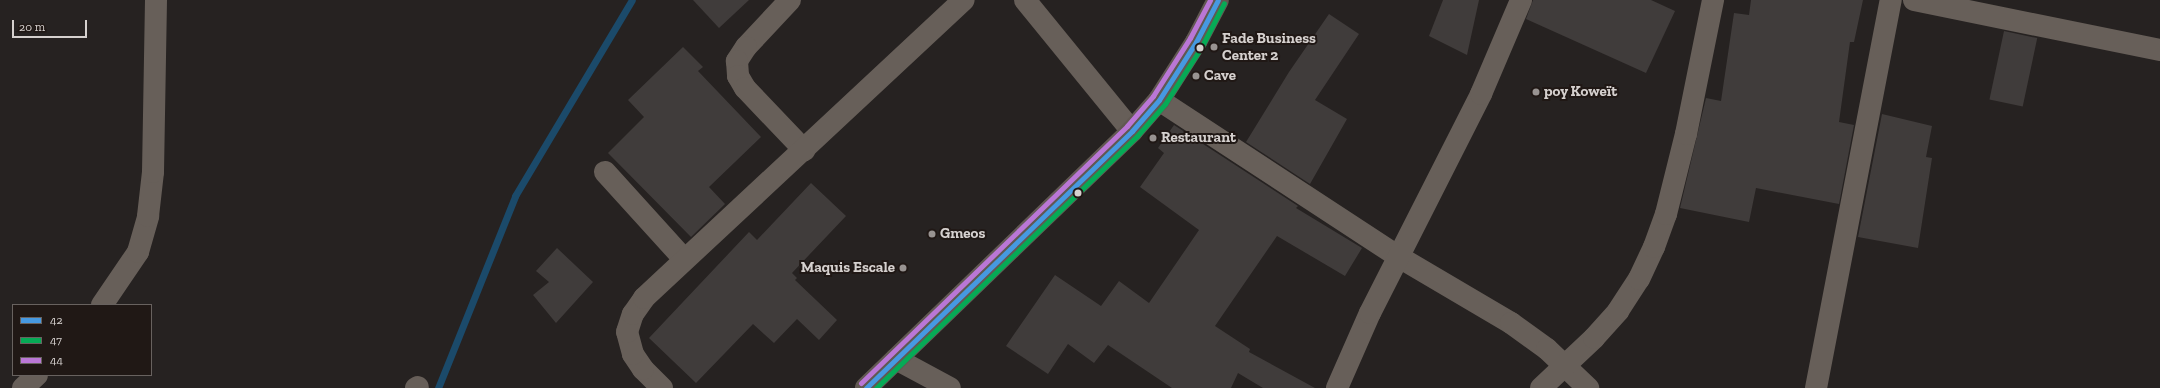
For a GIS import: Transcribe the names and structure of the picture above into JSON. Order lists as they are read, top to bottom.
{
  "places": [
    "Fade Business Center 2",
    "Cave",
    "poy Koweït",
    "Restaurant",
    "Gmeos",
    "Maquis Escale"
  ],
  "lines": ["transit line 42", "transit line 44", "transit line 47"],
  "legend": ["42", "47", "44"],
  "scale_bar": "20 m"
}
